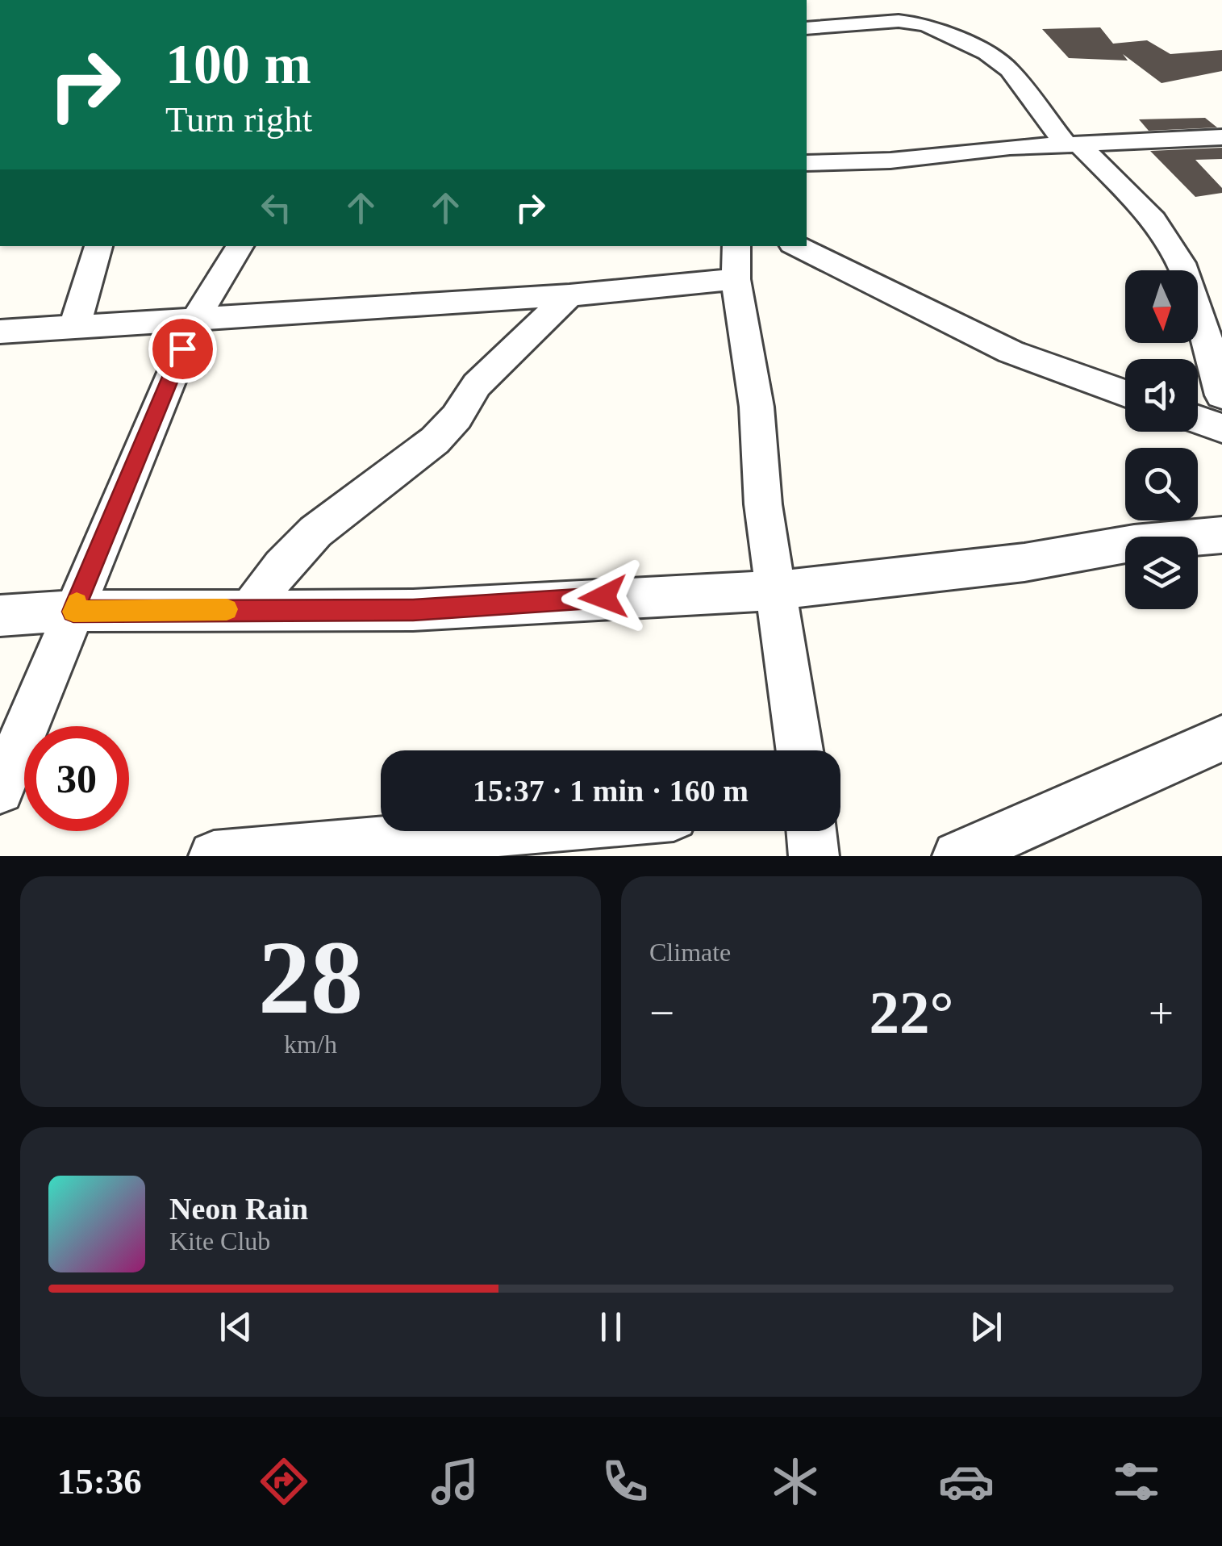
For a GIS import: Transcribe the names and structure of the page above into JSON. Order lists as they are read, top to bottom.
{
  "north": "bottom",
  "page": {
    "turn": ["100 m", "Turn right"],
    "limit": "30",
    "trip": "15:37 · 1 min · 160 m",
    "tile": [
      ["28", "km/h"],
      "Climate"
    ],
    "heat": ["−", "22°", "+"],
    "song": ["Neon Rain", "Kite Club"],
    "tabs": "15:36"
  }
}
